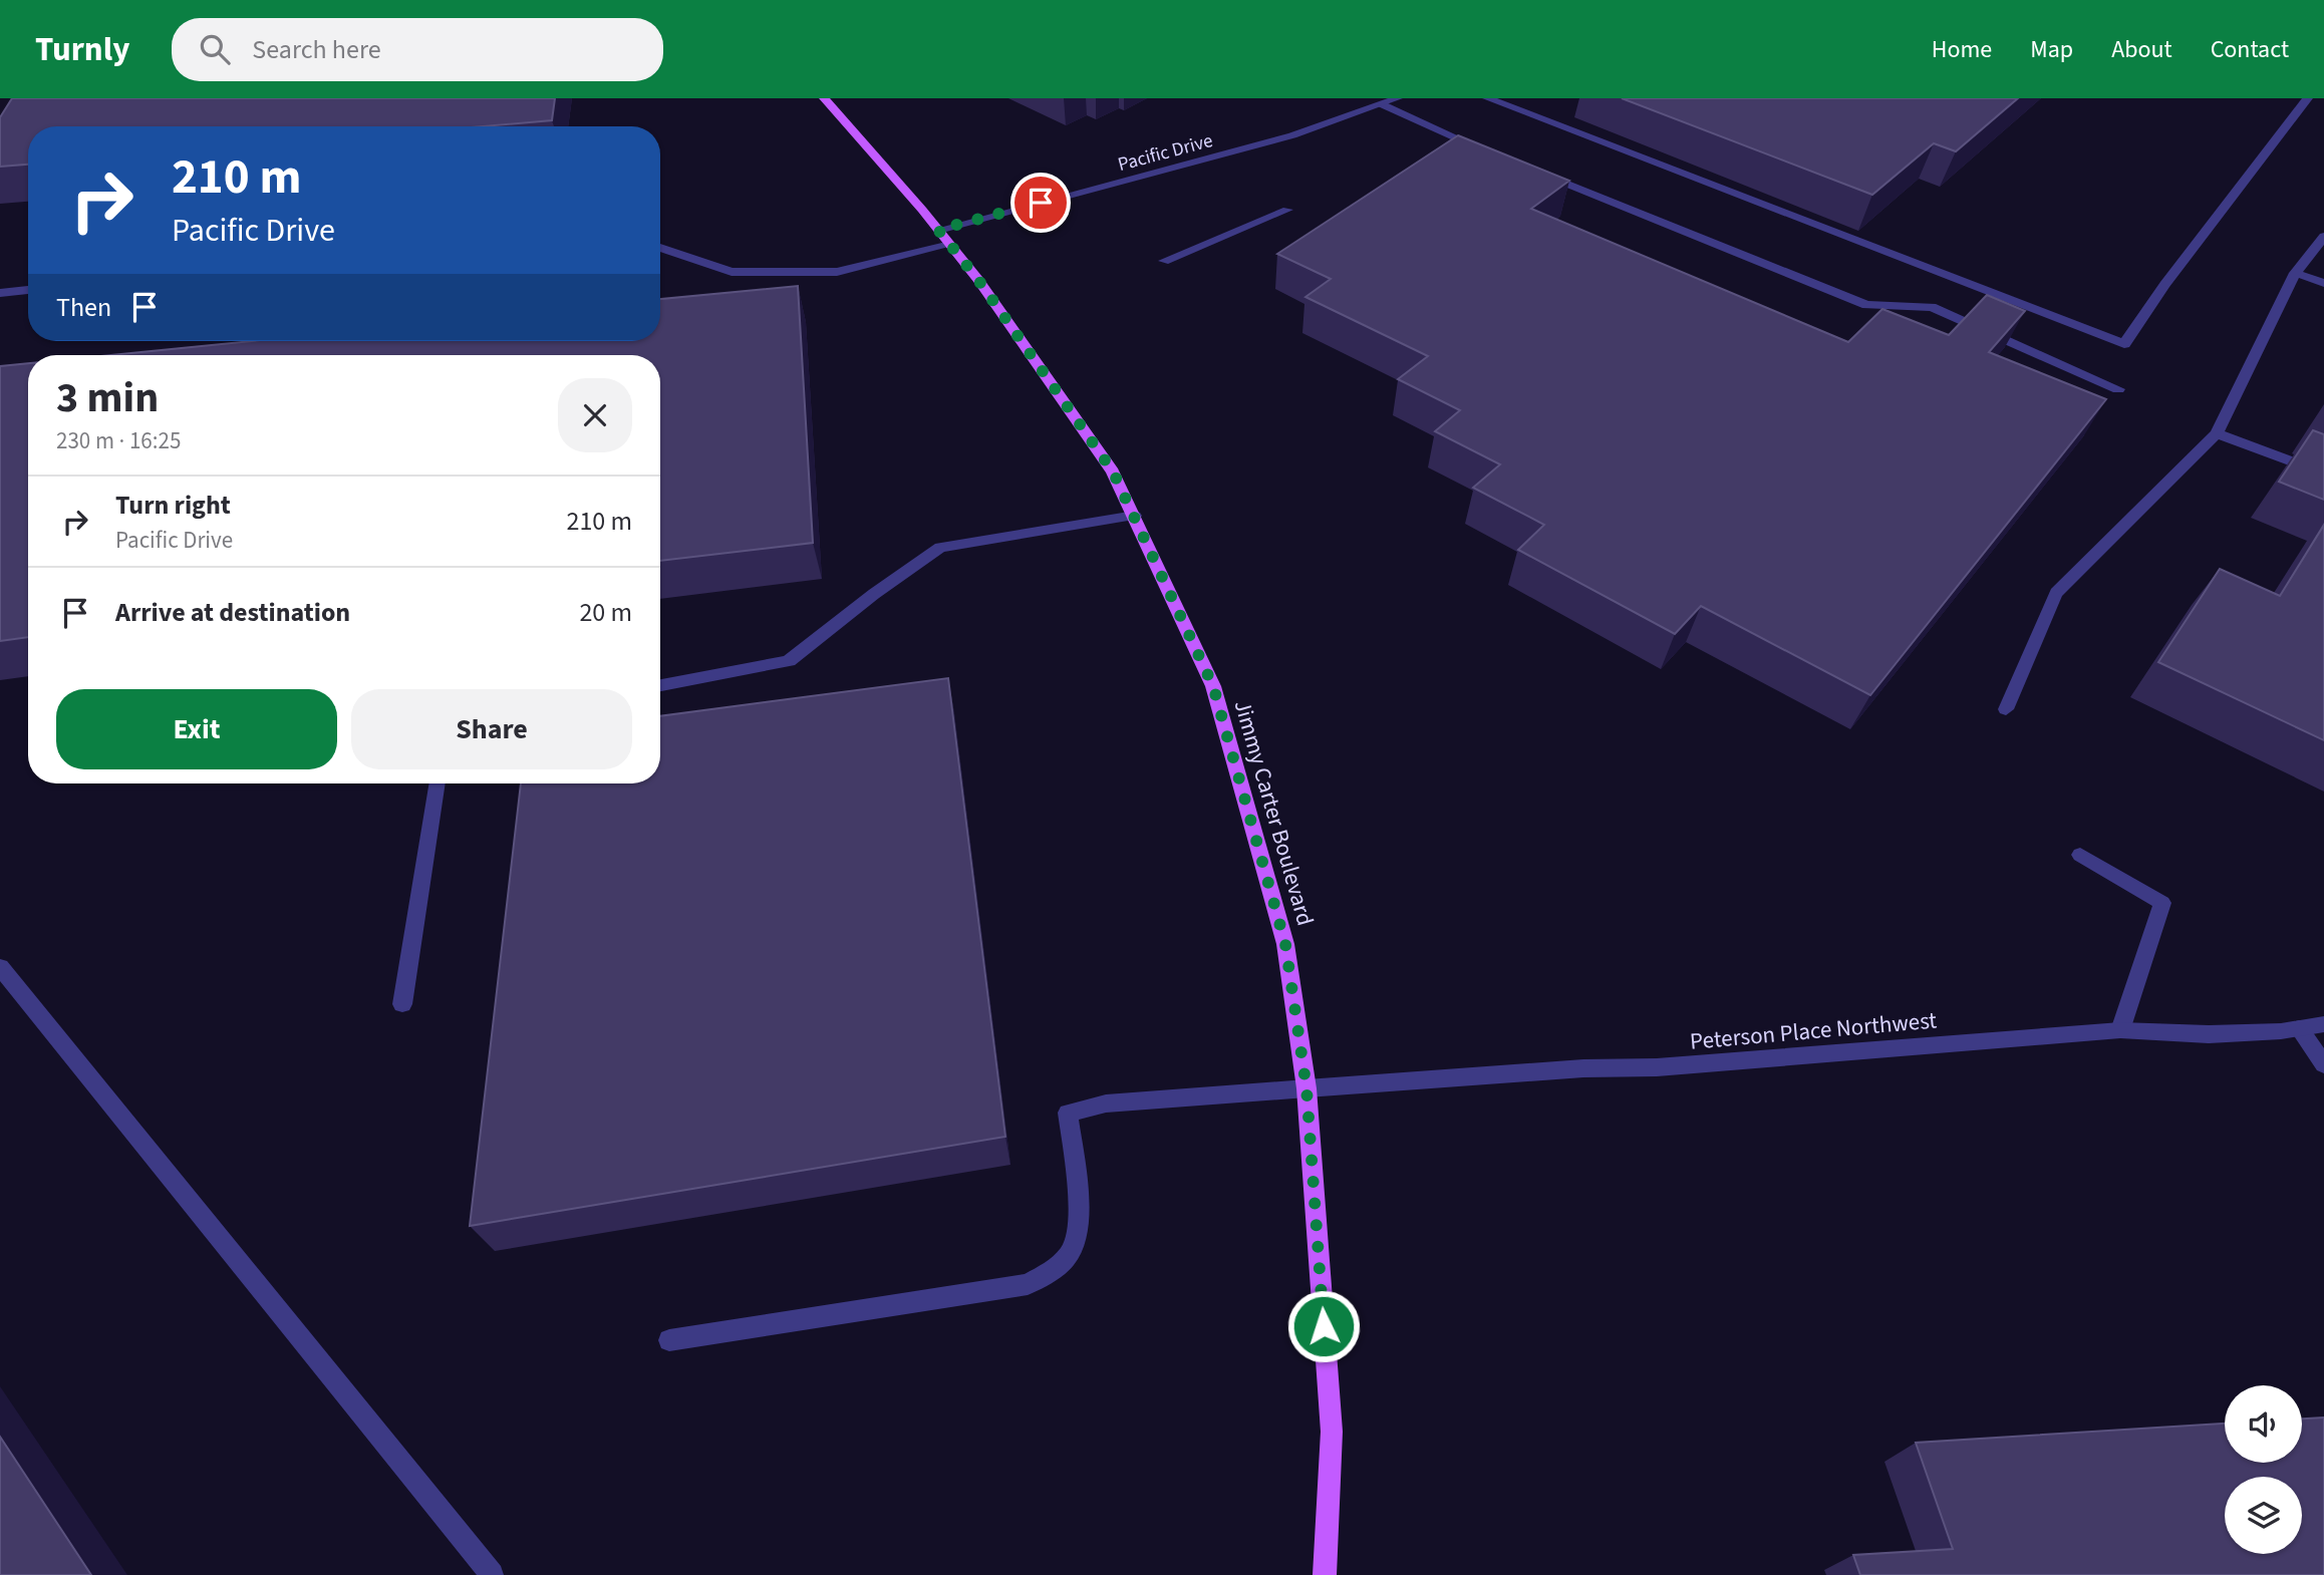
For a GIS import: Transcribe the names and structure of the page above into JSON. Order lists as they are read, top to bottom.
{
  "streets": {
    "main road": ["Jimmy Carter Boulevard"],
    "street": ["Pacific Drive", "Peterson Place Northwest"]
  },
  "crossings": [
    ["Pacific Drive", "Jimmy Carter Boulevard"],
    ["Jimmy Carter Boulevard", "Peterson Place Northwest"]
  ],
  "page": {
    "header": "Turnly",
    "search": "Search here",
    "nav": [
      "Home",
      "Map",
      "About",
      "Contact"
    ],
    "turn": ["210 m", "Pacific Drive"],
    "then": "Then",
    "heading": ["3 min", "230 m · 16:25"],
    "list": [
      {
        "name": "Turn right",
        "note": "Pacific Drive",
        "value": "210 m"
      },
      {
        "name": "Arrive at destination",
        "value": "20 m"
      }
    ],
    "buttons": ["Exit", "Share"]
  }
}
